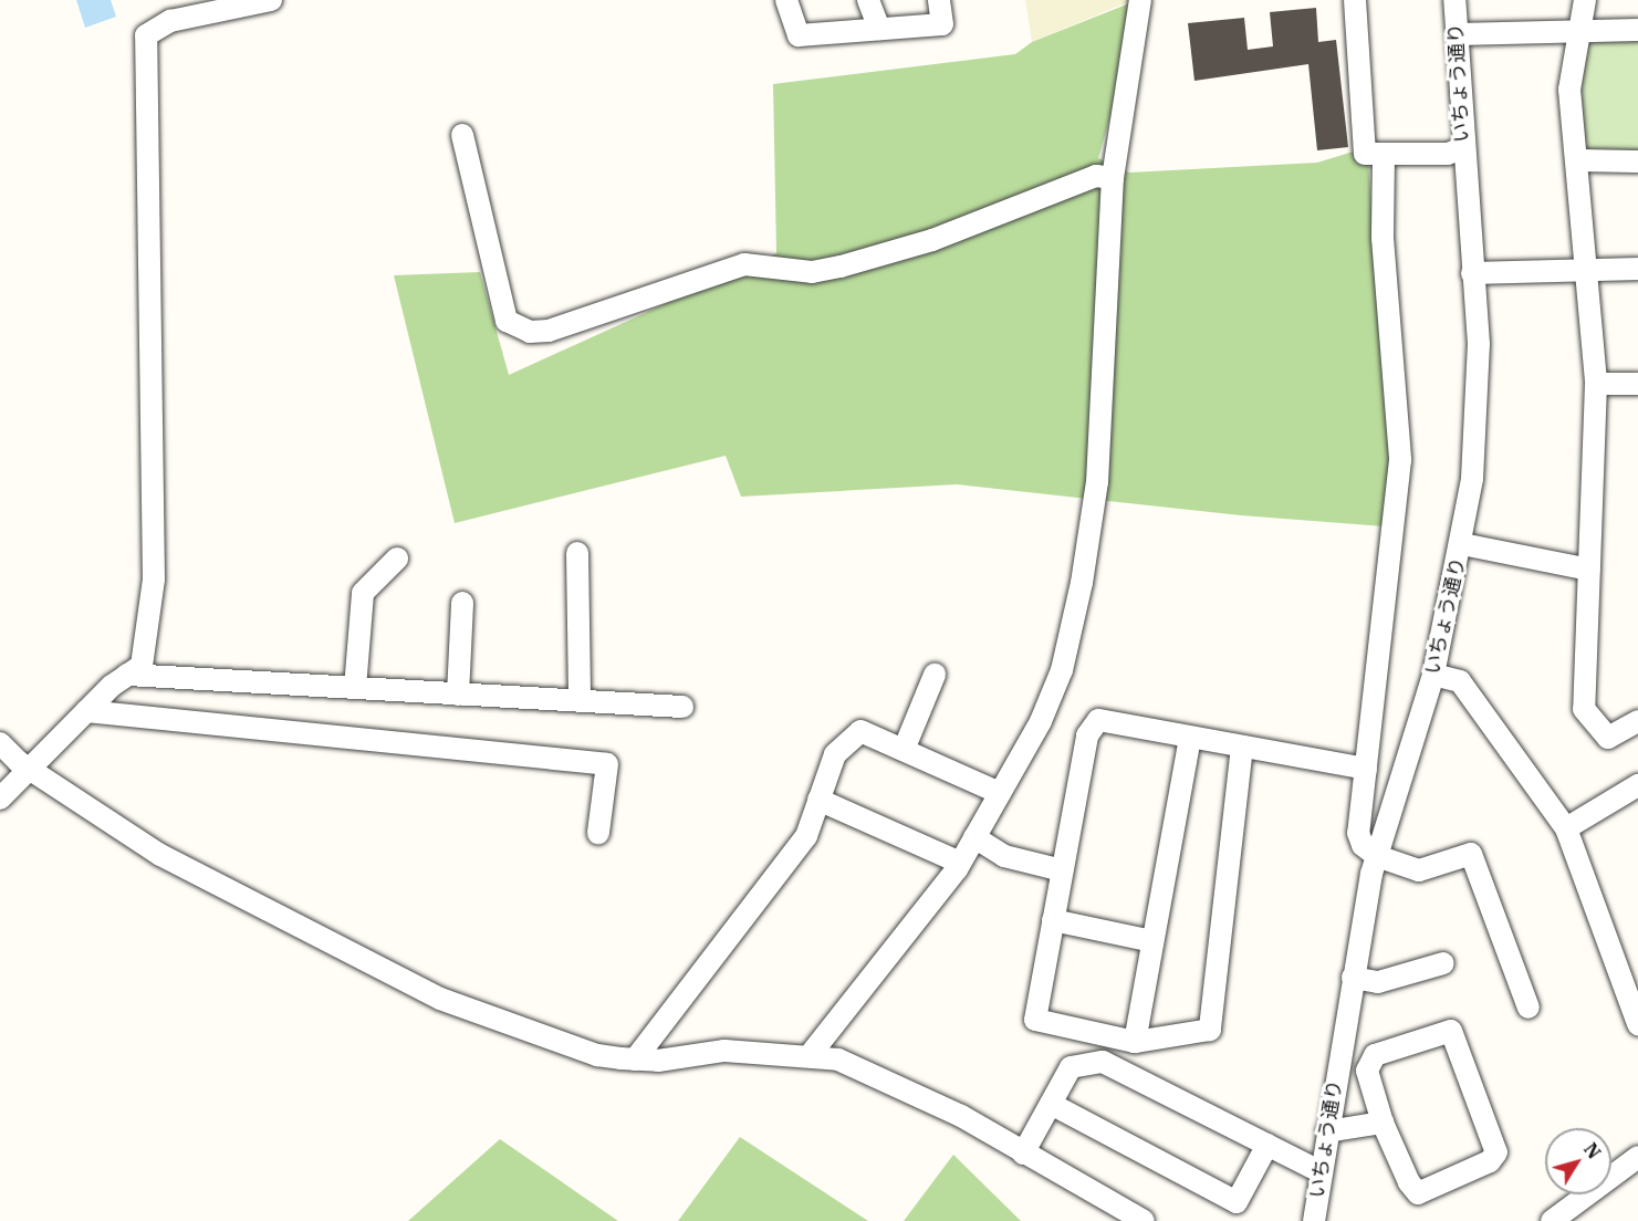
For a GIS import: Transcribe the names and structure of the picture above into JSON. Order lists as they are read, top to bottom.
{
  "streets": {
    "street": ["いちょう通り"]
  },
  "north": "top right"
}
